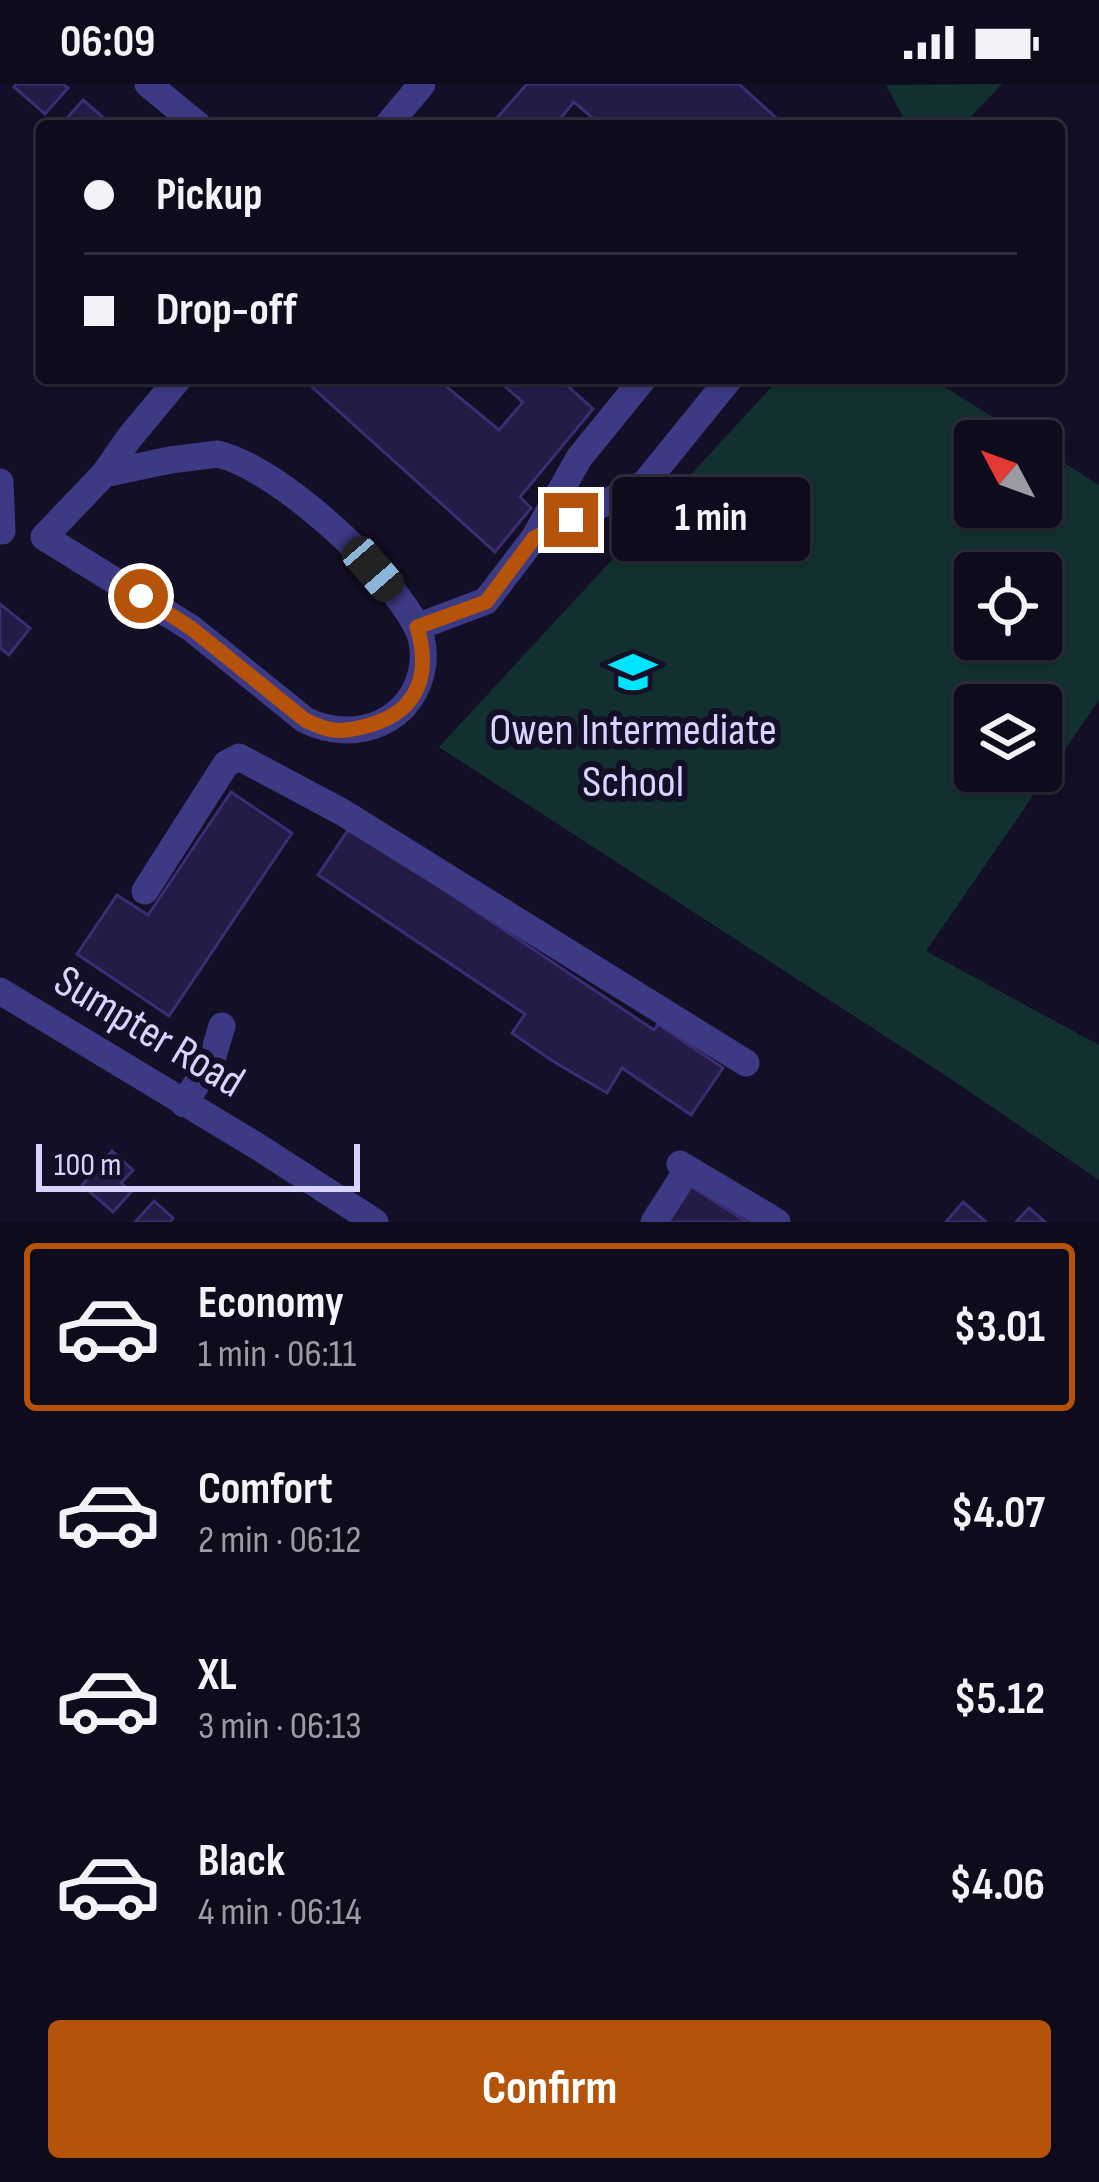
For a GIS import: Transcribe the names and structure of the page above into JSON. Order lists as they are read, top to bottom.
{
  "streets": {
    "street": ["Sumpter Road"]
  },
  "places": {
    "school or university": ["Owen Intermediate School"]
  },
  "scale_bar": "100 m",
  "north": "top left",
  "page": {
    "status": "06:09",
    "banner": ["Pickup", "Drop-off"],
    "bubble": "1 min",
    "scale": "100 m",
    "list": [
      {
        "name": "Economy",
        "note": "1 min · 06:11",
        "value": "$3.01"
      },
      {
        "name": "Comfort",
        "note": "2 min · 06:12",
        "value": "$4.07"
      },
      {
        "name": "XL",
        "note": "3 min · 06:13",
        "value": "$5.12"
      },
      {
        "name": "Black",
        "note": "4 min · 06:14",
        "value": "$4.06"
      }
    ],
    "buttons": "Confirm"
  }
}
